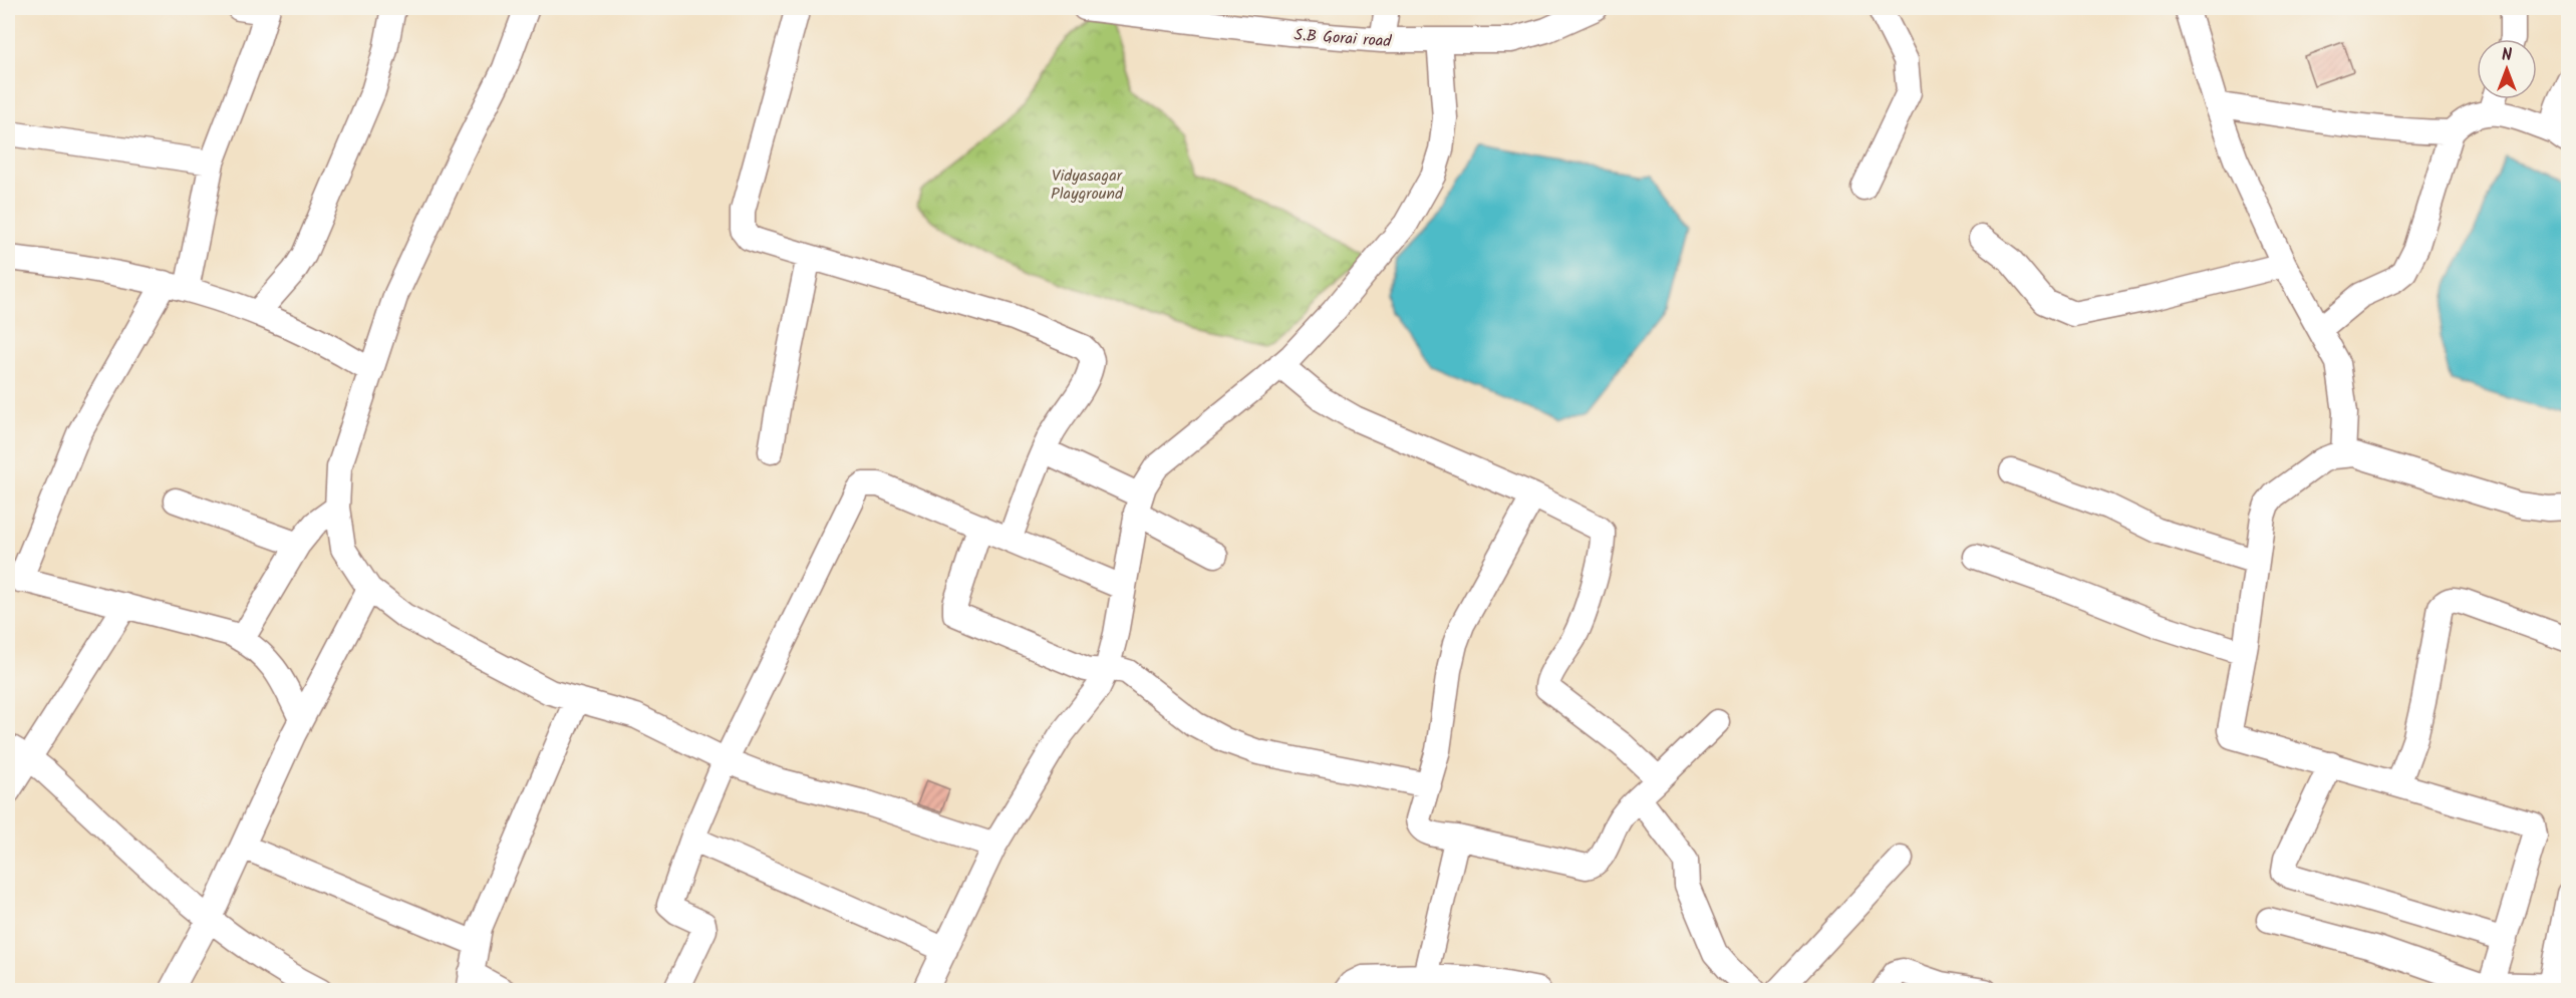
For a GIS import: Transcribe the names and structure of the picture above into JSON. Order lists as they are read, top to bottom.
{
  "streets": {
    "street": ["S.B Gorai road"]
  },
  "parks": ["Vidyasagar Playground"],
  "north": "top"
}
